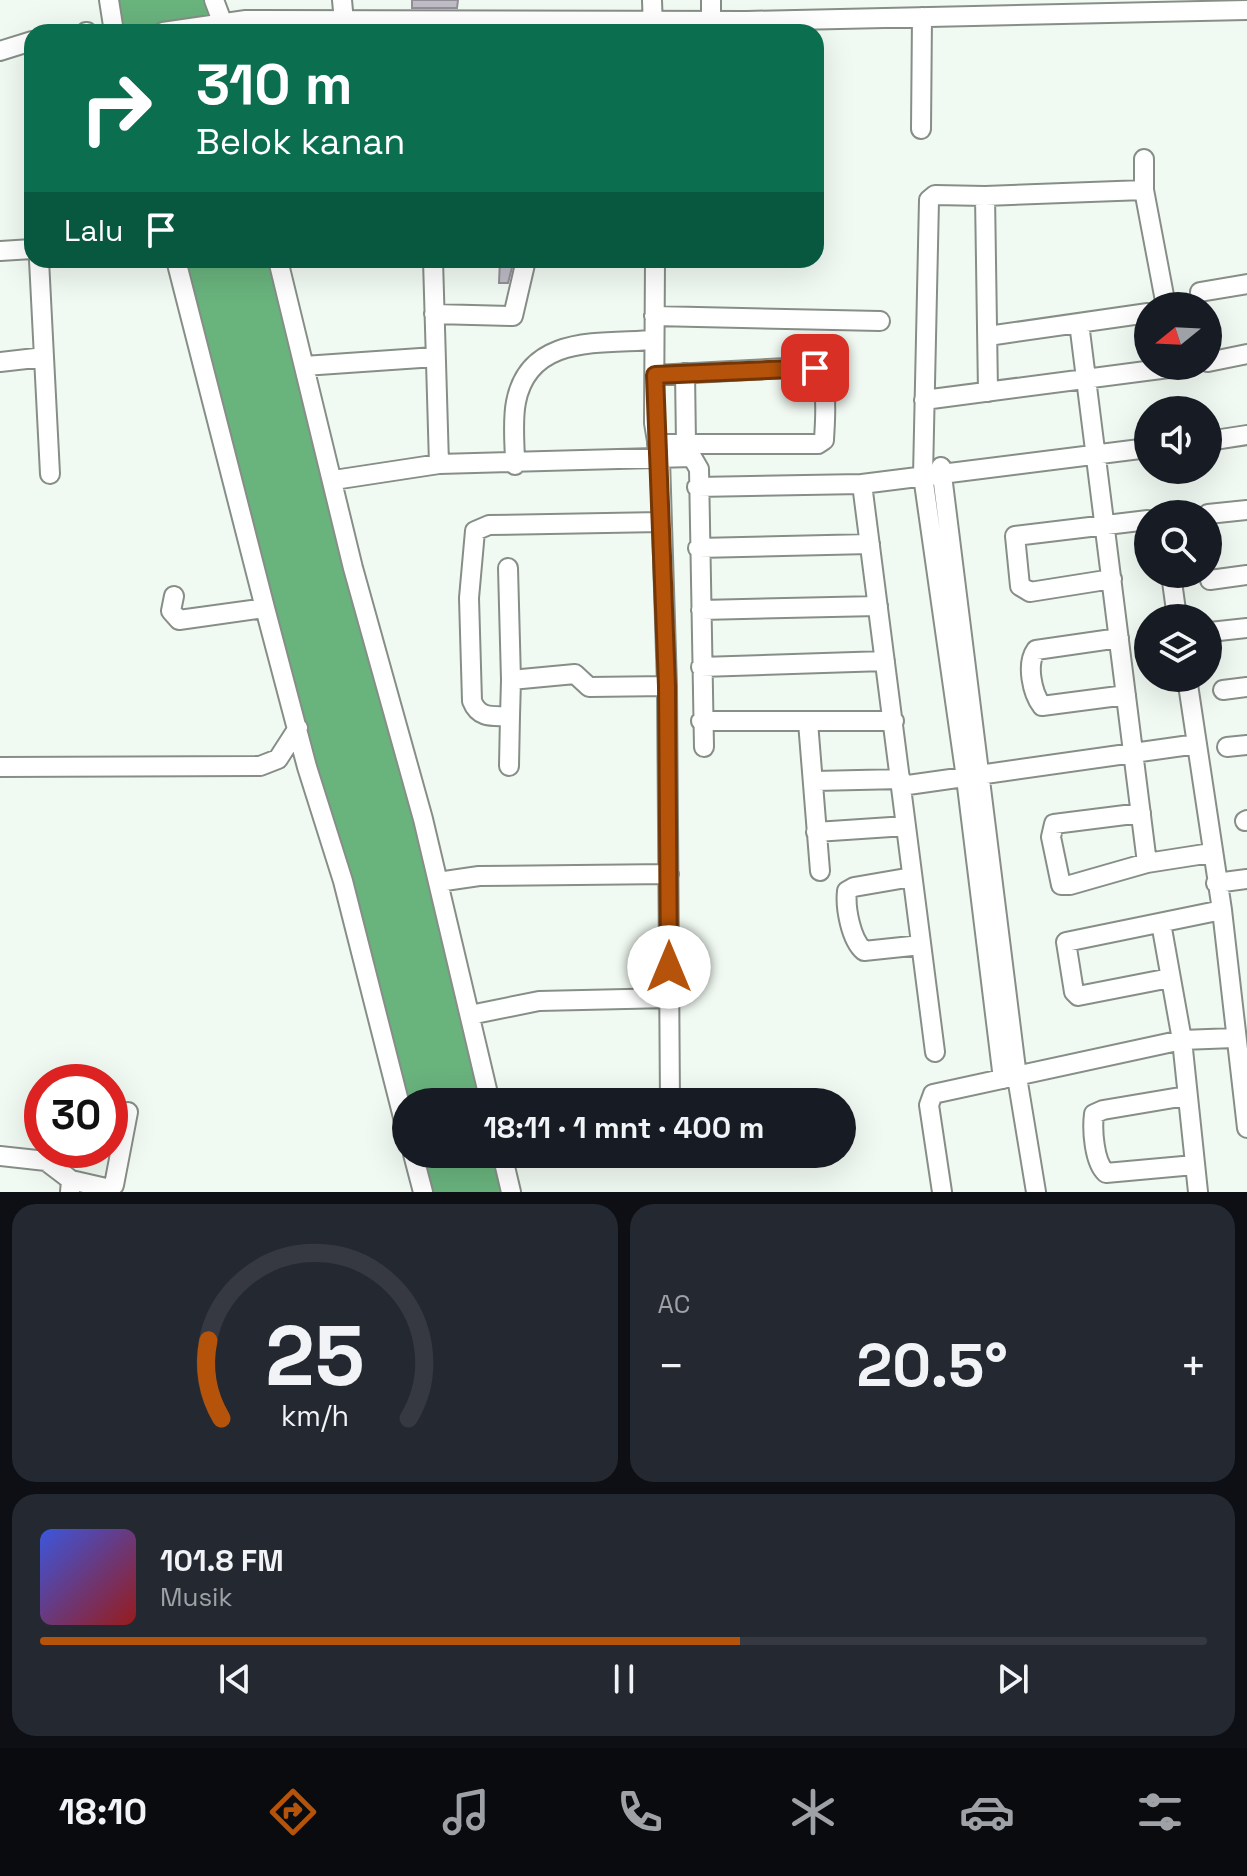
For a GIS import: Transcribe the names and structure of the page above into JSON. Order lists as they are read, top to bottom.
{
  "north": "left",
  "page": {
    "turn": ["310 m", "Belok kanan"],
    "then": "Lalu",
    "limit": "30",
    "trip": "18:11 · 1 mnt · 400 m",
    "tile": "AC",
    "heat": ["−", "20.5°", "+"],
    "song": ["101.8 FM", "Musik"],
    "tabs": "18:10",
    "gauge": ["25", "km/h"]
  }
}
